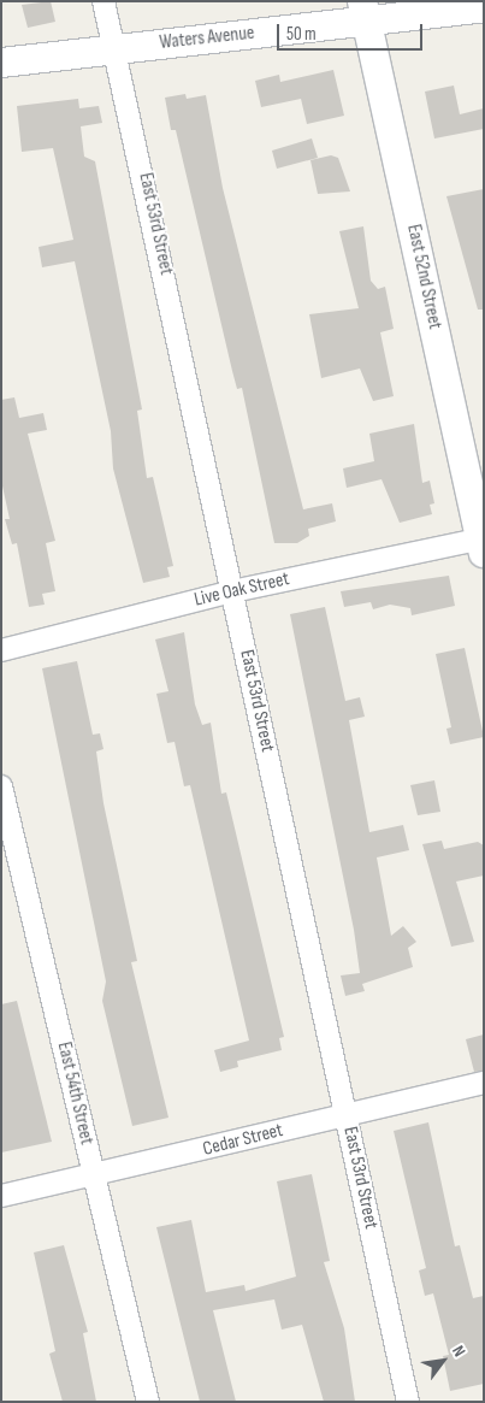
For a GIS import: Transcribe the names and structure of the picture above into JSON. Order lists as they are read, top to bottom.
{
  "streets": {
    "main road": ["Waters Avenue", "East 52nd Street"],
    "street": [
      "East 53rd Street",
      "Live Oak Street",
      "East 54th Street",
      "Cedar Street"
    ]
  },
  "crossings": [
    ["Waters Avenue", "East 53rd Street"],
    ["Waters Avenue", "East 52nd Street"],
    ["East 53rd Street", "Live Oak Street"],
    ["East 53rd Street", "Cedar Street"],
    ["East 52nd Street", "Live Oak Street"],
    ["East 54th Street", "Cedar Street"]
  ],
  "scale_bar": "50 m",
  "north": "top right"
}
